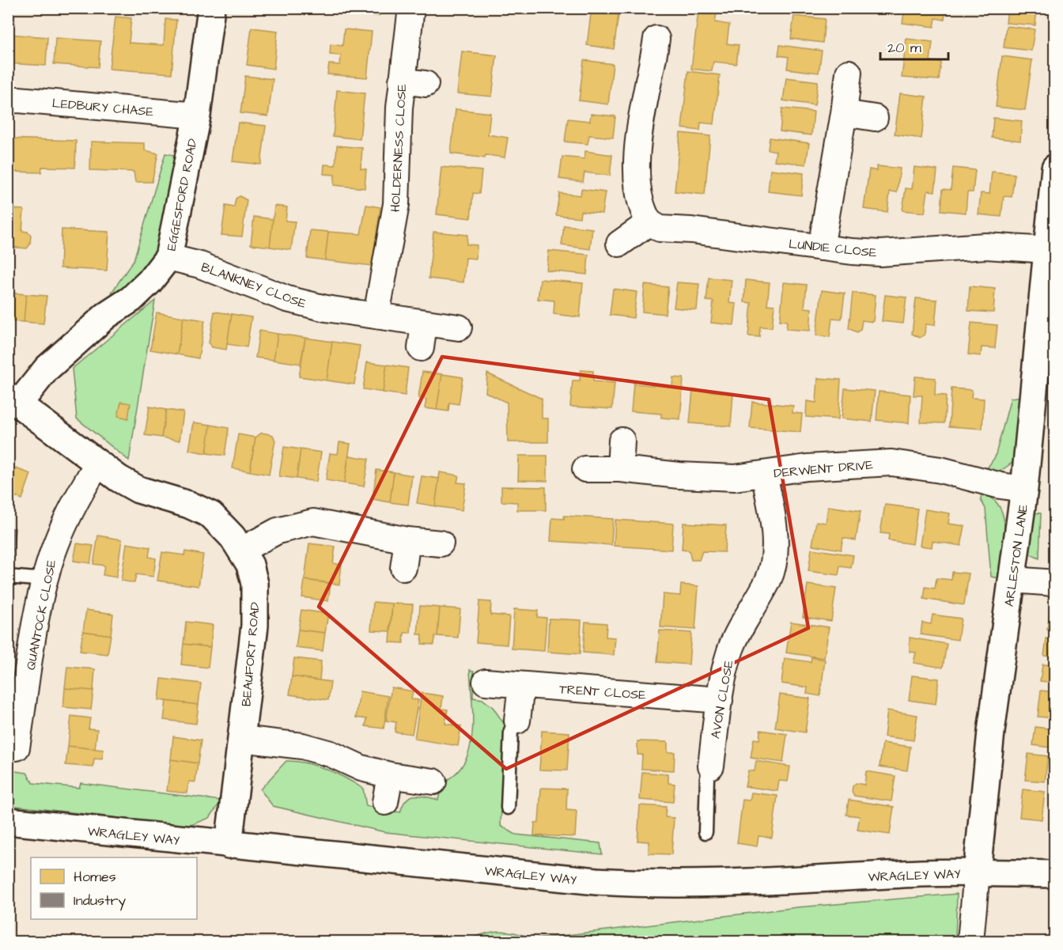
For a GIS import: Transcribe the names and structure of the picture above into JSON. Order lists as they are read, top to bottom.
{
  "streets": {
    "street": [
      "LEDBURY CHASE",
      "HOLDERNESS CLOSE",
      "EGGESFORD ROAD",
      "LUNDIE CLOSE",
      "BLANKNEY CLOSE",
      "DERWENT DRIVE",
      "ARLESTON LANE",
      "QUANTOCK CLOSE",
      "BEAUFORT ROAD",
      "TRENT CLOSE",
      "AVON CLOSE",
      "WRAGLEY WAY"
    ]
  },
  "crossings": [
    ["LEDBURY CHASE", "EGGESFORD ROAD"],
    ["HOLDERNESS CLOSE", "BLANKNEY CLOSE"],
    ["EGGESFORD ROAD", "BLANKNEY CLOSE"],
    ["EGGESFORD ROAD", "BEAUFORT ROAD"],
    ["LUNDIE CLOSE", "ARLESTON LANE"],
    ["DERWENT DRIVE", "ARLESTON LANE"],
    ["DERWENT DRIVE", "AVON CLOSE"],
    ["ARLESTON LANE", "WRAGLEY WAY"],
    ["QUANTOCK CLOSE", "BEAUFORT ROAD"],
    ["BEAUFORT ROAD", "WRAGLEY WAY"],
    ["TRENT CLOSE", "AVON CLOSE"]
  ],
  "legend": ["Homes", "Industry"],
  "scale_bar": "20 m"
}
